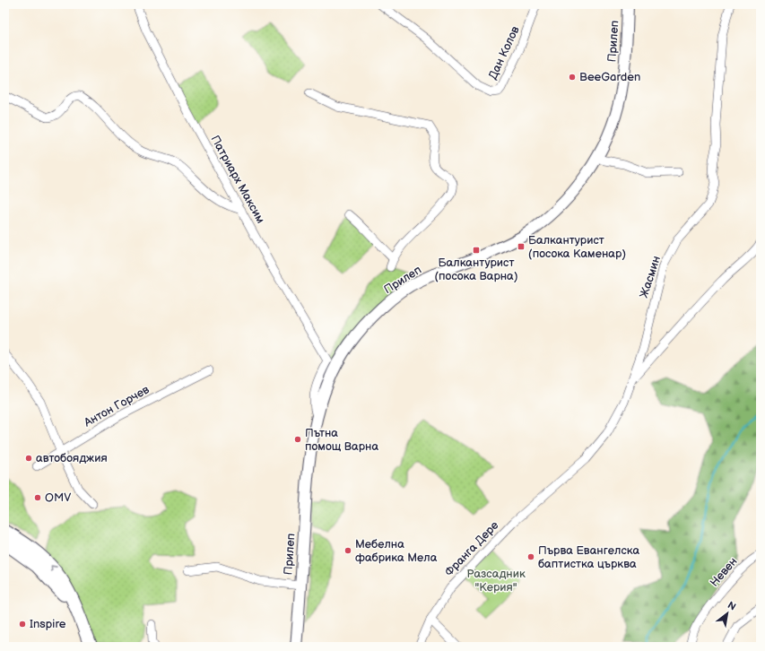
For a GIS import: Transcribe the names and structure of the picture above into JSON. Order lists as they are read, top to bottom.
{
  "streets": {
    "street": [
      "Прилеп",
      "Дан Колов",
      "Патриарх Максим",
      "Жасмин",
      "Антон Горчев",
      "Франга Дере",
      "Невен"
    ]
  },
  "crossings": [
    ["Прилеп", "Патриарх Максим"],
    ["Жасмин", "Франга Дере"]
  ],
  "parks": ["Разсадник \"Керия\""],
  "places": {
    "other": [
      "BeeGarden",
      "Пътна помощ Варна",
      "автобояджия",
      "OMV",
      "Мебелна фабрика Мела",
      "Първа Евангелска баптистка църква",
      "Inspire"
    ],
    "transit": ["Балкантурист (посока Каменар)", "Балкантурист (посока Варна)"]
  },
  "north": "top right"
}
